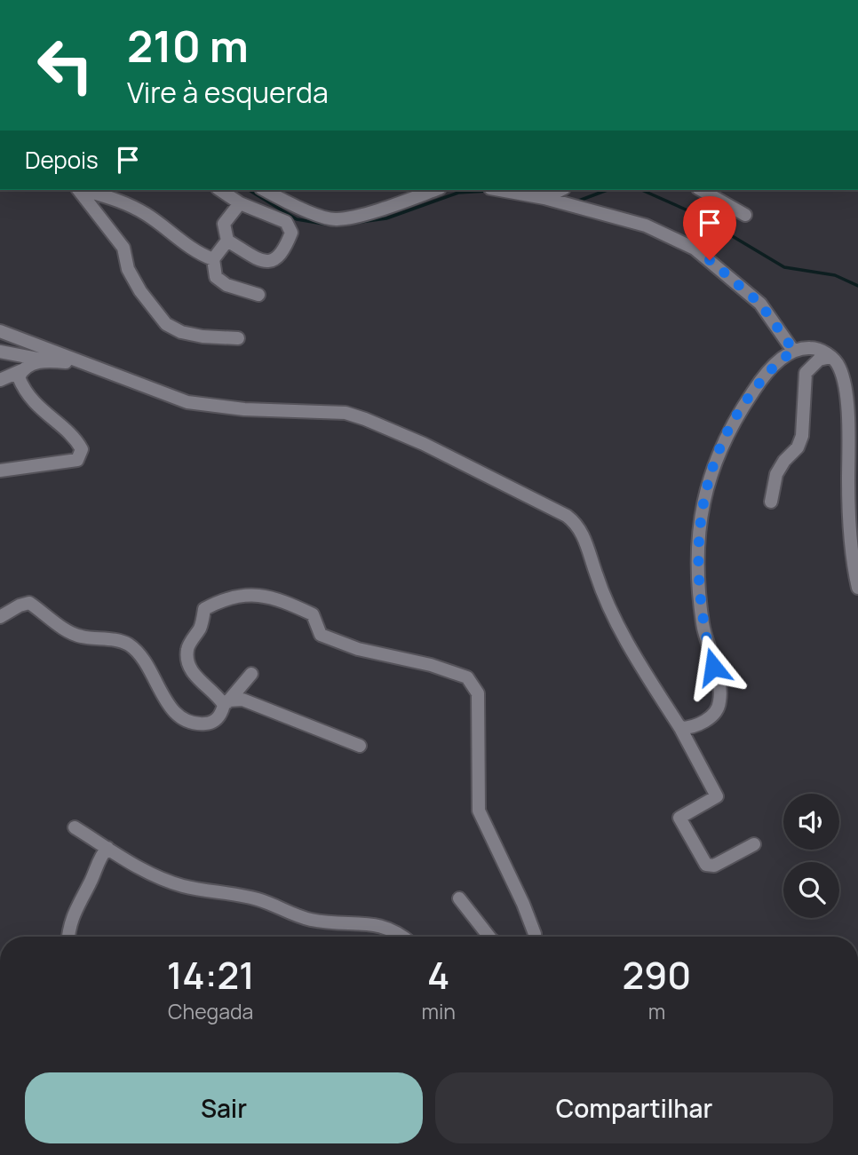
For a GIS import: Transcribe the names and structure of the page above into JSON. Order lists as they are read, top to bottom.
{
  "page": {
    "turn": ["210 m", "Vire à esquerda"],
    "then": "Depois",
    "eta": [
      "14:21",
      "Chegada",
      "4",
      "min",
      "290",
      "m"
    ],
    "buttons": ["Sair", "Compartilhar"]
  }
}
